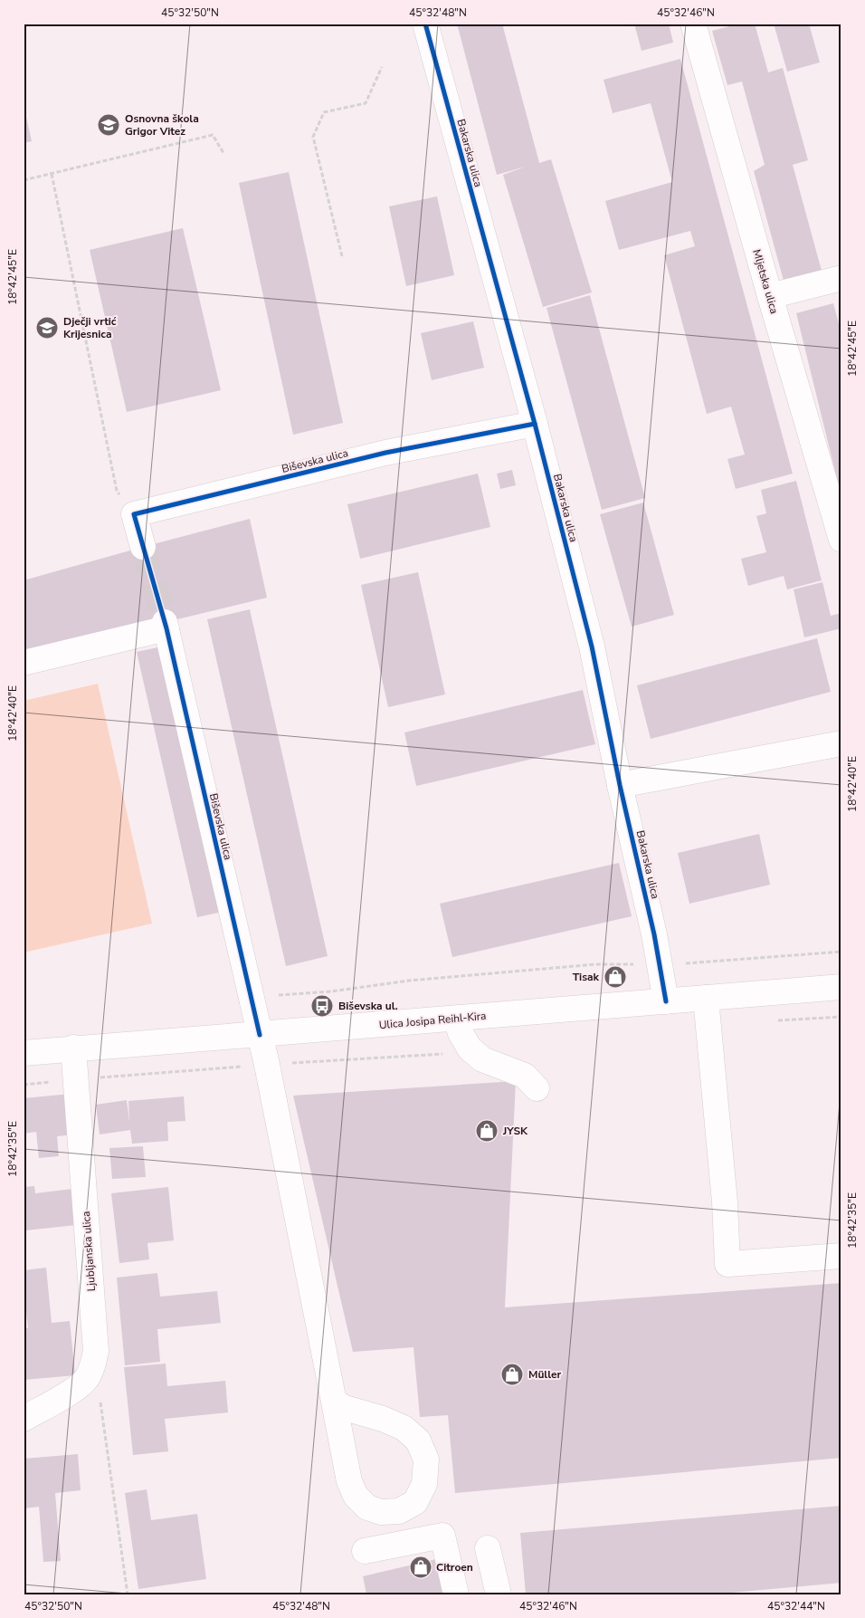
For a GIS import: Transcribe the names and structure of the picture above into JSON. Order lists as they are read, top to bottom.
{
  "streets": {
    "street": [
      "Bakarska ulica",
      "Mljetska ulica",
      "Biševska ulica",
      "Ulica Josipa Reihl-Kira",
      "Ljubljanska ulica"
    ]
  },
  "crossings": [
    ["Bakarska ulica", "Biševska ulica"],
    ["Bakarska ulica", "Ulica Josipa Reihl-Kira"],
    ["Biševska ulica", "Ulica Josipa Reihl-Kira"],
    ["Ulica Josipa Reihl-Kira", "Ljubljanska ulica"]
  ],
  "places": {
    "school or university": ["Osnovna škola Grigor Vitez", "Dječji vrtić Krijesnica"],
    "shop": [
      "Tisak",
      "JYSK",
      "Müller",
      "Citroen"
    ],
    "bus stop": ["Biševska ul."]
  },
  "coordinates": [
    "45°32'50\"N",
    "45°32'48\"N",
    "45°32'46\"N",
    "18°42'45\"E",
    "18°42'40\"E",
    "18°42'35\"E",
    "45°32'44\"N"
  ]
}
